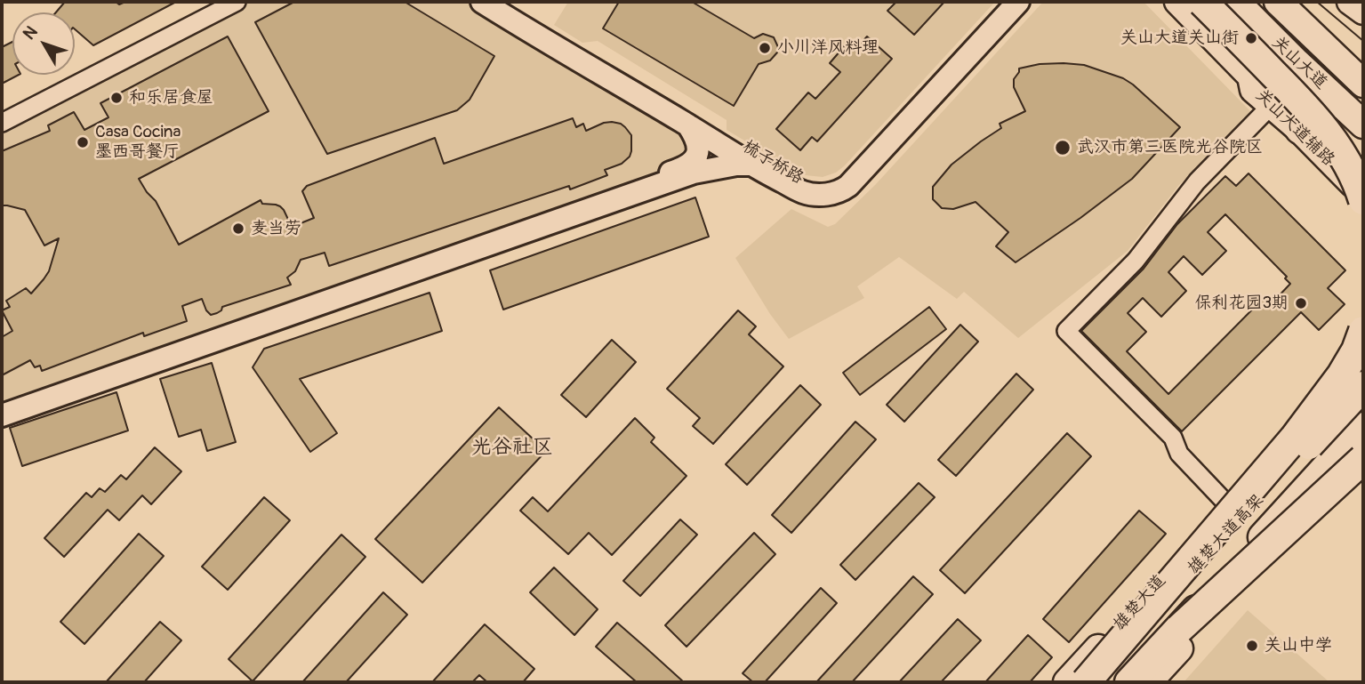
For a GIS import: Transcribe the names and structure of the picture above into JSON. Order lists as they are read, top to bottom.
{
  "streets": {
    "highway": ["雄楚大道高架"],
    "main road": ["关山大道", "关山大道辅路", "雄楚大道"],
    "street": ["梳子桥路"]
  },
  "crossings": [
    ["雄楚大道高架", "雄楚大道"]
  ],
  "districts": ["光谷社区"],
  "places": [
    "关山大道关山街",
    "小川洋风料理",
    "和乐居食屋",
    "Casa Cocina 墨西哥餐厅",
    "武汉市第三医院光谷院区",
    "麦当劳",
    "保利花园3期",
    "关山中学"
  ],
  "north": "top left"
}
